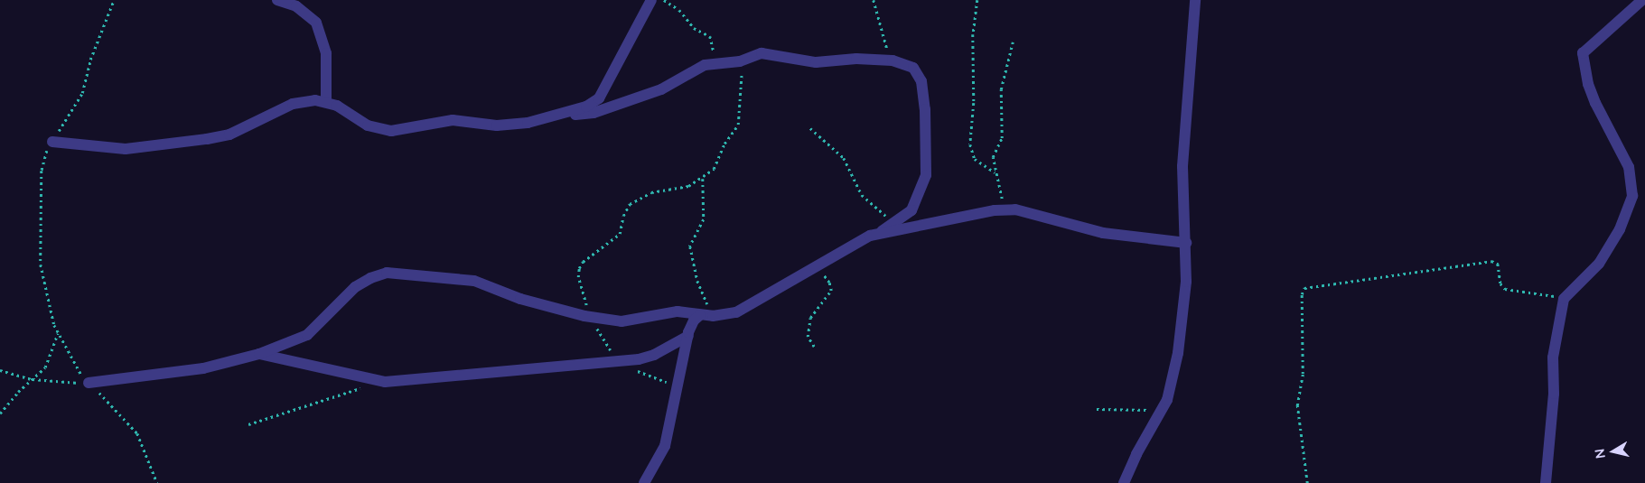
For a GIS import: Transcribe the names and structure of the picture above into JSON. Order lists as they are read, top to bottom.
{
  "north": "left"
}
